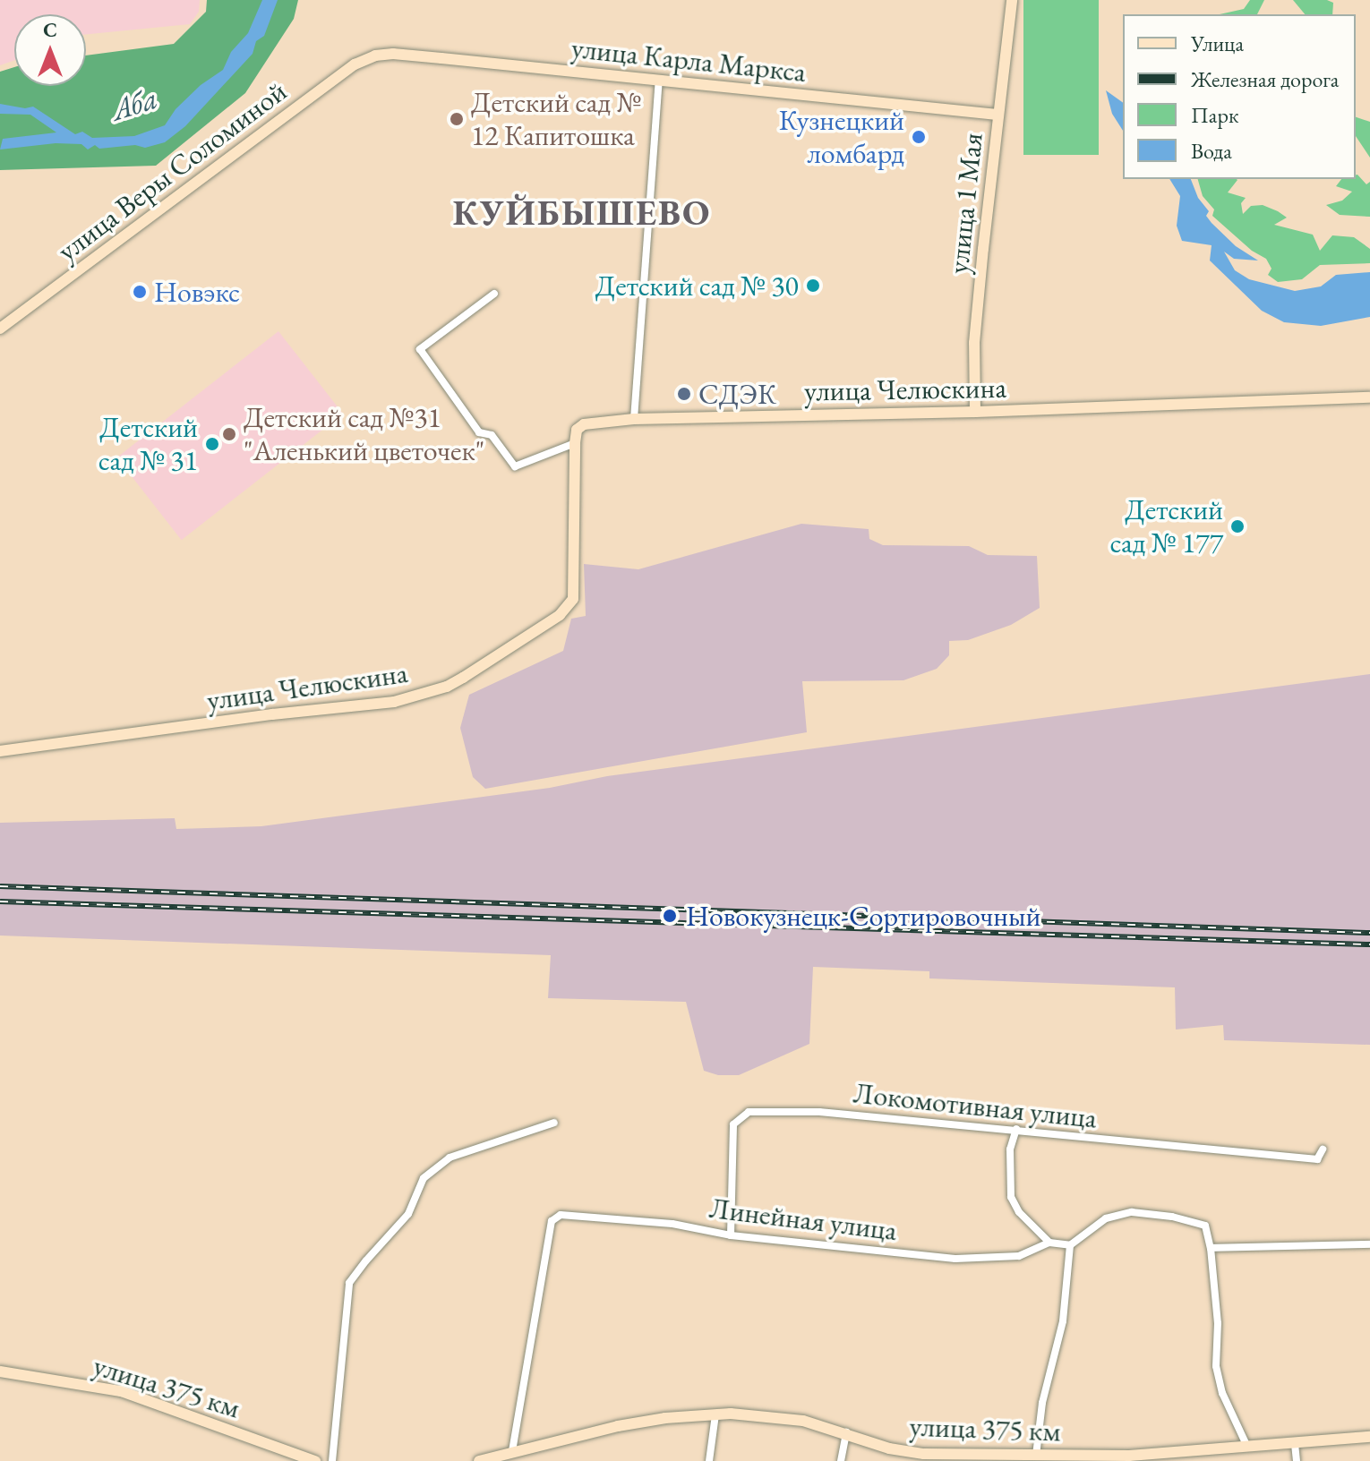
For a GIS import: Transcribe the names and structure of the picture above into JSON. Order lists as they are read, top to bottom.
{
  "streets": {
    "street": [
      "улица Карла Маркса",
      "улица Веры Соломиной",
      "улица 1 Мая",
      "улица Челюскина",
      "Локомотивная улица",
      "Линейная улица",
      "улица 375 км"
    ]
  },
  "crossings": [
    ["улица Карла Маркса", "улица Веры Соломиной"],
    ["улица Карла Маркса", "улица 1 Мая"],
    ["улица 1 Мая", "улица Челюскина"],
    ["Локомотивная улица", "Линейная улица"],
    ["Линейная улица", "улица 375 км"]
  ],
  "districts": ["КУЙБЫШЕВО"],
  "water": ["Аба"],
  "places": [
    "Детский сад № 12 Капитошка",
    "Кузнецкий ломбард",
    "Детский сад № 30",
    "Новэкс",
    "СДЭК",
    "Детский сад №31 \"Аленький цветочек\"",
    "Детский сад № 31",
    "Детский сад № 177",
    "Новокузнецк-Сортировочный"
  ],
  "legend": [
    "Улица",
    "Железная дорога",
    "Парк",
    "Вода"
  ],
  "north": "top"
}
